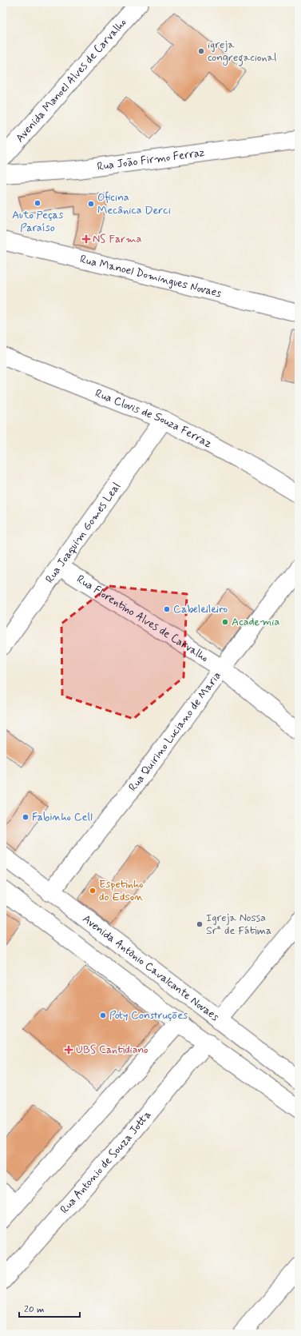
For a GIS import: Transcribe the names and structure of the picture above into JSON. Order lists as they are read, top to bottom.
{
  "streets": {
    "street": [
      "Avenida Manoel Alves de Carvalho",
      "Rua João Firmo Ferraz",
      "Rua Manoel Domingues Novaes",
      "Rua Clovis de Souza Ferraz",
      "Rua Joaquim Gomes Leal",
      "Rua Florentino Alves de Carvalho",
      "Rua Quirino Luciano de Maria",
      "Avenida Antônio Cavalcante Novaes",
      "Rua Antonio de Souza Jotta"
    ]
  },
  "crossings": [
    ["Rua Clovis de Souza Ferraz", "Rua Joaquim Gomes Leal"],
    ["Rua Joaquim Gomes Leal", "Rua Florentino Alves de Carvalho"],
    ["Rua Florentino Alves de Carvalho", "Rua Quirino Luciano de Maria"],
    ["Rua Quirino Luciano de Maria", "Avenida Antônio Cavalcante Novaes"]
  ],
  "places": {
    "other": [
      "igreja congregacional",
      "Auto Peças Paraíso",
      "Oficina Mecânica Derci",
      "Cabeleileiro",
      "Academia",
      "Fabinho Cell",
      "Espetinho do Edson",
      "Igreja Nossa Srª de Fátima",
      "Poty Construções"
    ],
    "health": ["NS Farma", "UBS Cantidiano"]
  },
  "scale_bar": "20 m"
}
